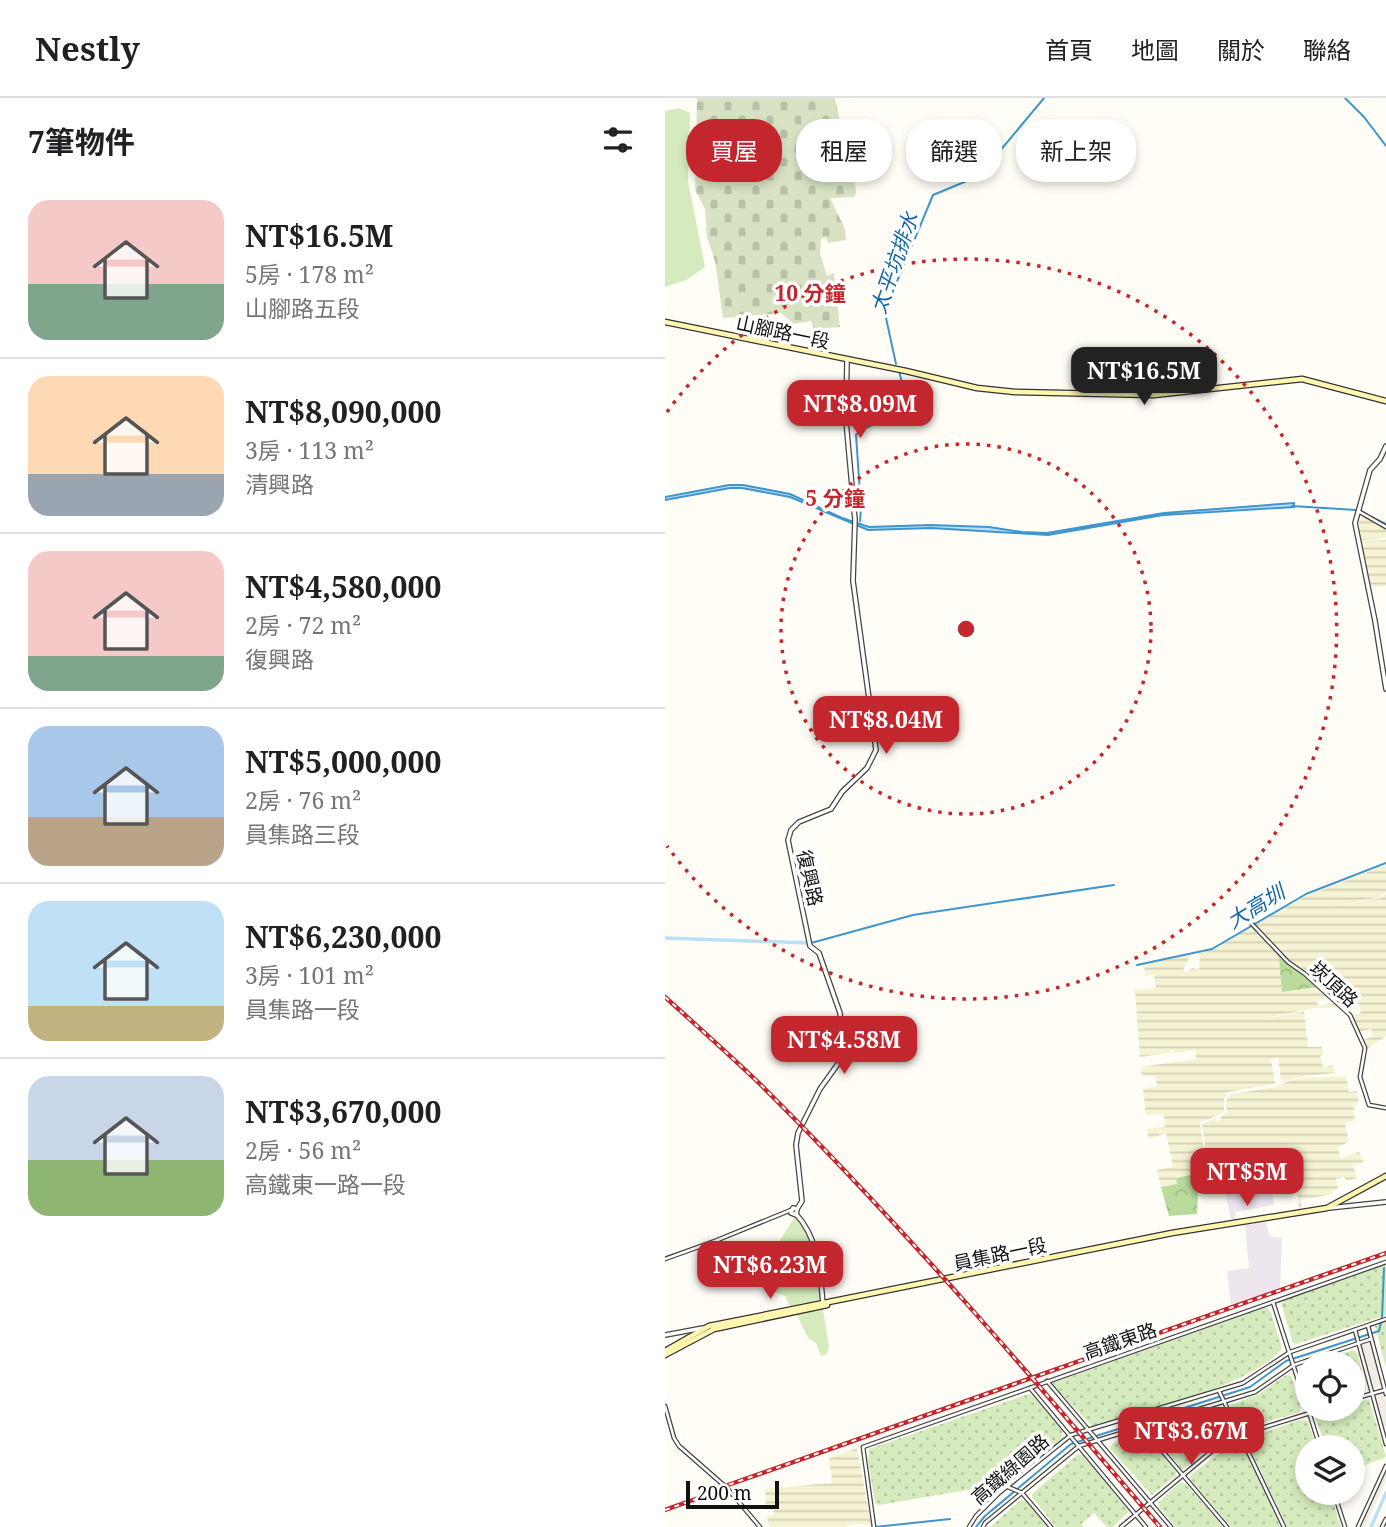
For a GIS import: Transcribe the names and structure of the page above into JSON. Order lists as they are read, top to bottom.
{
  "streets": {
    "main road": ["山腳路一段", "員集路一段"],
    "street": [
      "復興路",
      "崁頂路",
      "高鐵東路",
      "高鐵綠園路"
    ]
  },
  "crossings": [
    ["山腳路一段", "復興路"]
  ],
  "water": ["太平坑排水", "大高圳"],
  "scale_bar": "200 m",
  "page": {
    "header": "Nestly",
    "nav": [
      "首頁",
      "地圖",
      "關於",
      "聯絡"
    ],
    "heading": "7筆物件",
    "chip": [
      "買屋",
      "租屋",
      "篩選",
      "新上架"
    ],
    "list": [
      {
        "name": "NT$16.5M",
        "note": "5房 · 178 m² · 山腳路五段"
      },
      {
        "name": "NT$8,090,000",
        "note": "3房 · 113 m² · 清興路"
      },
      {
        "name": "NT$4,580,000",
        "note": "2房 · 72 m² · 復興路"
      },
      {
        "name": "NT$5,000,000",
        "note": "2房 · 76 m² · 員集路三段"
      },
      {
        "name": "NT$6,230,000",
        "note": "3房 · 101 m² · 員集路一段"
      },
      {
        "name": "NT$3,670,000",
        "note": "2房 · 56 m² · 高鐵東一路一段"
      }
    ],
    "price": [
      "NT$16.5M",
      "NT$8.09M",
      "NT$8.04M",
      "NT$4.58M",
      "NT$5M",
      "NT$6.23M",
      "NT$3.67M"
    ],
    "scale": "200 m"
  },
  "rings": ["10 分鐘", "5 分鐘"]
}
